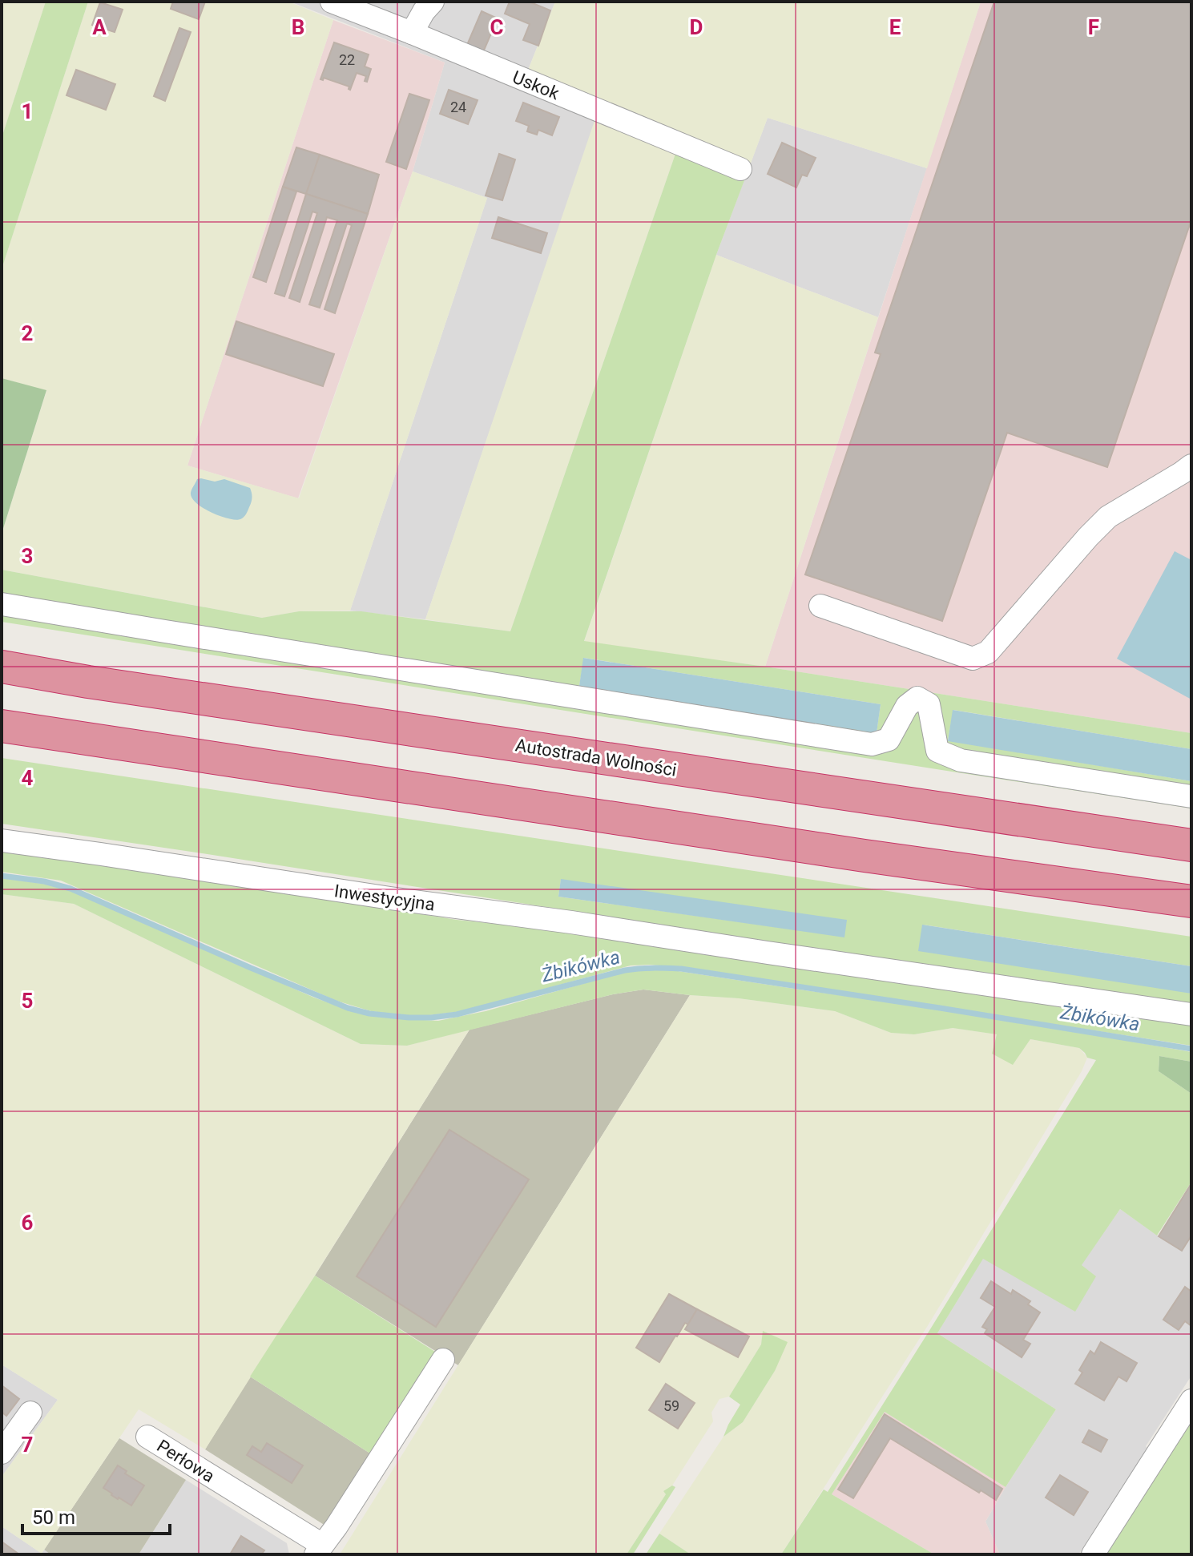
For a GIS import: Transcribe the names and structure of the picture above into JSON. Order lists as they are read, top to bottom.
{
  "streets": {
    "highway": ["Autostrada Wolności"],
    "street": ["Uskok", "Inwestycyjna", "Perłowa"]
  },
  "water": ["Żbikówka"],
  "house_numbers": ["22", "24", "59"],
  "scale_bar": "50 m",
  "grid": {
    "columns": [
      "A",
      "B",
      "C",
      "D",
      "E",
      "F"
    ],
    "rows": [
      "1",
      "2",
      "3",
      "4",
      "5",
      "6",
      "7"
    ]
  }
}
